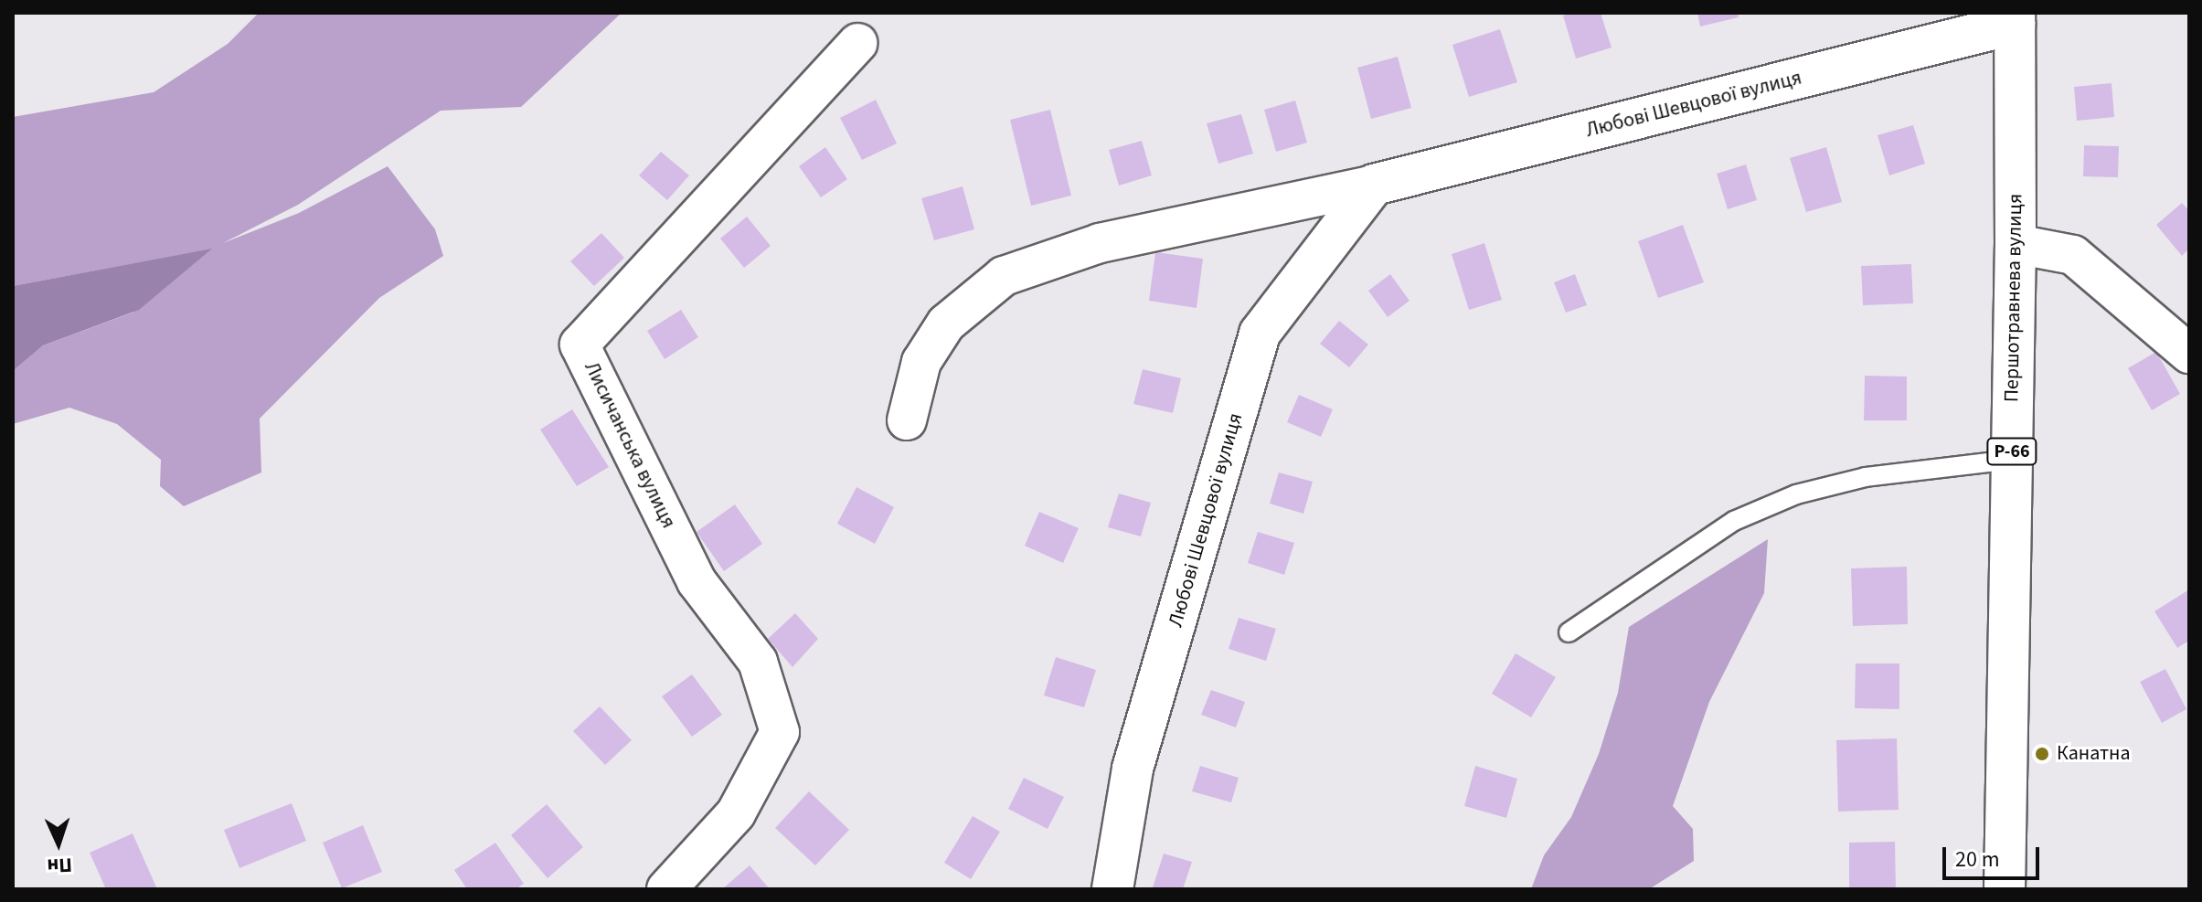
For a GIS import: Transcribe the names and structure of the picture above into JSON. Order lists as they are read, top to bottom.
{
  "streets": {
    "street": [
      "Любові Шевцової вулиця",
      "Першотравнева вулиця",
      "Лисичанська вулиця",
      "Р-66"
    ]
  },
  "crossings": [
    ["Любові Шевцової вулиця", "Першотравнева вулиця"]
  ],
  "places": ["Канатна"],
  "scale_bar": "20 m",
  "north": "bottom"
}
